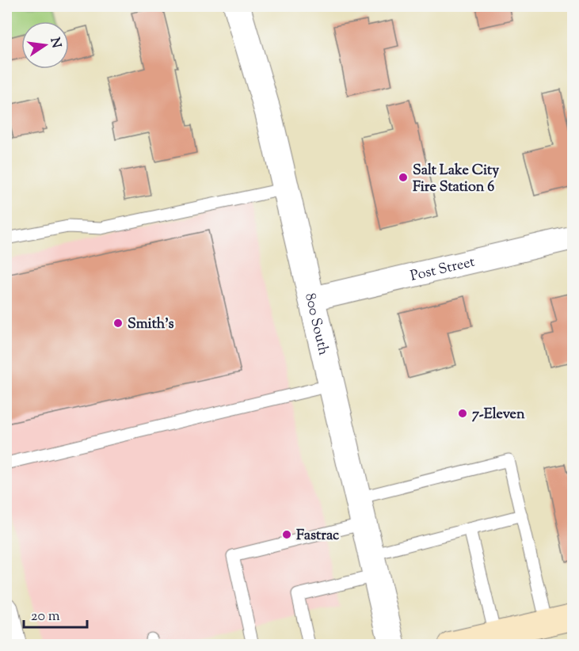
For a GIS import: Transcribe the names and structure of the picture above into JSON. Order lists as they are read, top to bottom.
{
  "streets": {
    "street": ["Post Street", "800 South"]
  },
  "crossings": [
    ["Post Street", "800 South"]
  ],
  "places": [
    "Salt Lake City Fire Station 6",
    "Smith's",
    "7-Eleven",
    "Fastrac"
  ],
  "scale_bar": "20 m",
  "north": "right"
}
